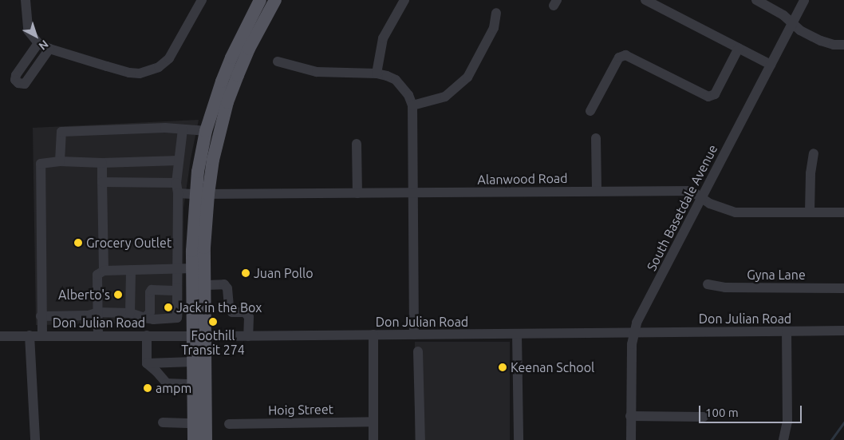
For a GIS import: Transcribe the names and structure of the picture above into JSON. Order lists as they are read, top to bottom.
{
  "streets": {
    "street": [
      "Alanwood Road",
      "South Basetdale Avenue",
      "Gyna Lane",
      "Don Julian Road",
      "Hoig Street"
    ]
  },
  "crossings": [
    ["Alanwood Road", "South Basetdale Avenue"],
    ["South Basetdale Avenue", "Don Julian Road"]
  ],
  "places": [
    "Grocery Outlet",
    "Juan Pollo",
    "Alberto's",
    "Jack in the Box",
    "Foothill Transit 274",
    "Keenan School",
    "ampm"
  ],
  "scale_bar": "100 m",
  "north": "bottom right"
}
